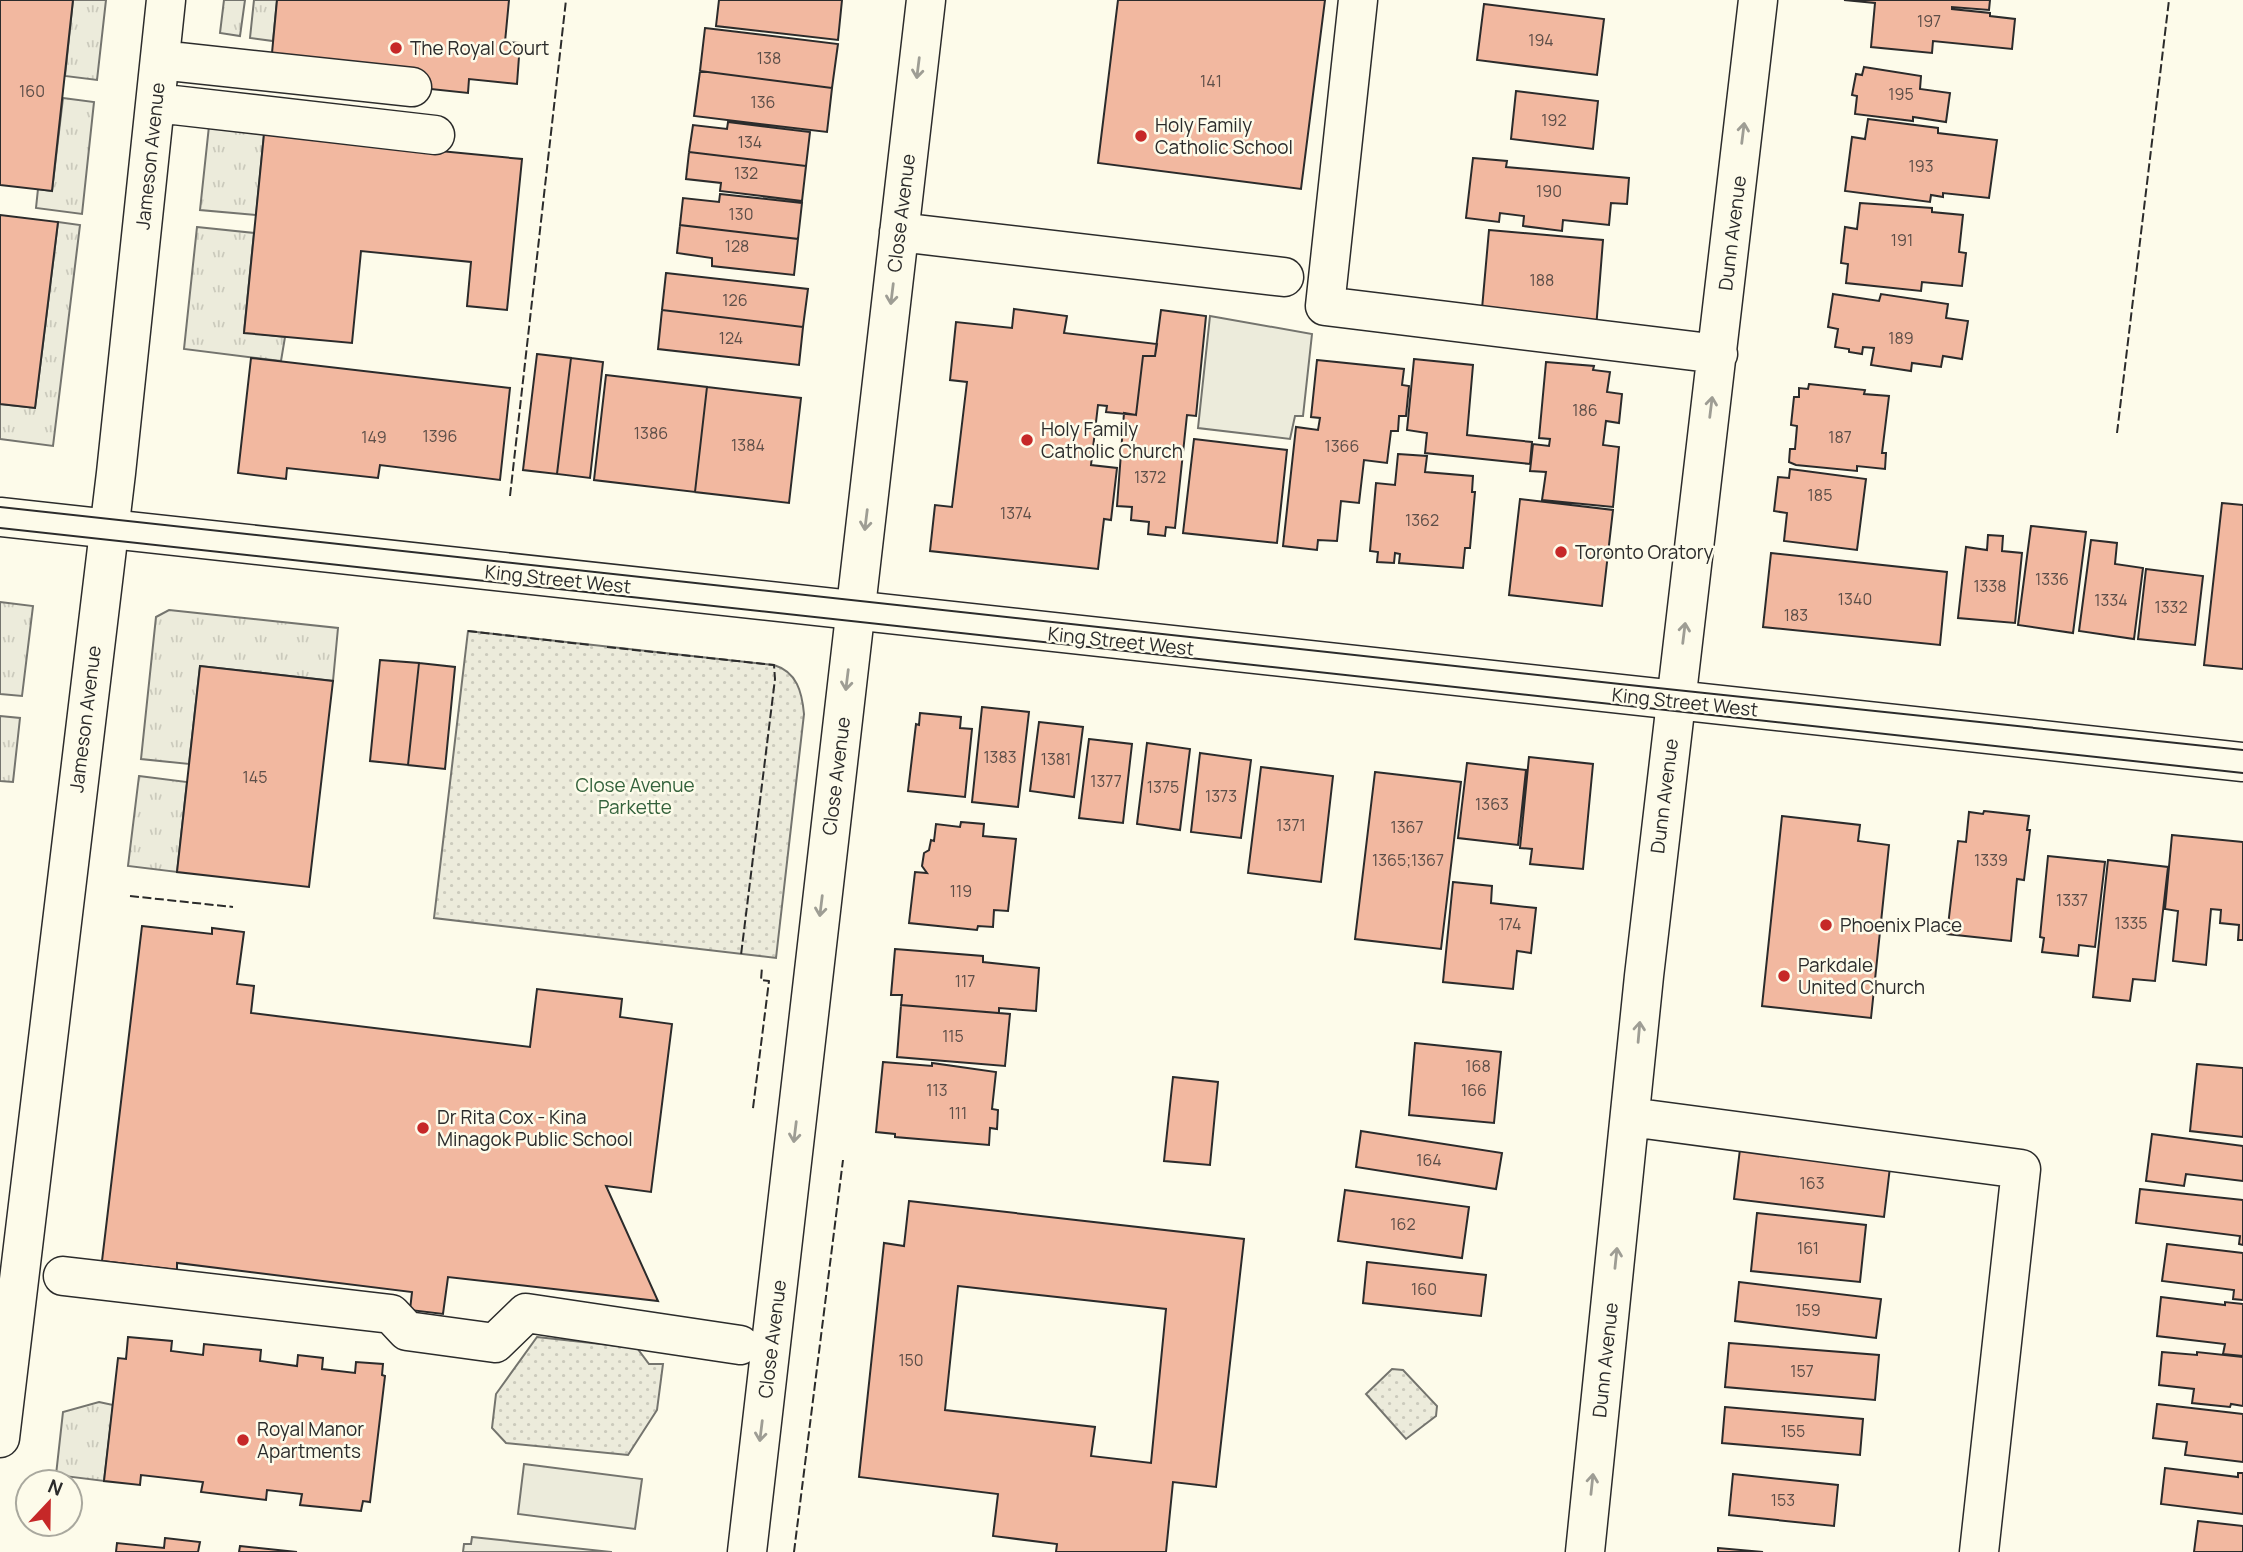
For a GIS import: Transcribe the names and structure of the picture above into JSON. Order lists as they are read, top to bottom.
{
  "streets": {
    "street": [
      "Jameson Avenue",
      "Close Avenue",
      "Dunn Avenue",
      "King Street West"
    ]
  },
  "crossings": [
    ["Jameson Avenue", "King Street West"],
    ["Close Avenue", "King Street West"],
    ["Dunn Avenue", "King Street West"]
  ],
  "one_way": ["Close Avenue", "Dunn Avenue"],
  "parks": ["Close Avenue Parkette"],
  "places": [
    "The Royal Court",
    "Holy Family Catholic School",
    "Holy Family Catholic Church",
    "Toronto Oratory",
    "Phoenix Place",
    "Parkdale United Church",
    "Dr Rita Cox - Kina Minagok Public School",
    "Royal Manor Apartments"
  ],
  "house_numbers": [
    "197",
    "194",
    "138",
    "141",
    "160",
    "195",
    "136",
    "192",
    "134",
    "193",
    "132",
    "190",
    "130",
    "191",
    "128",
    "188",
    "126",
    "124",
    "189",
    "186",
    "1386",
    "1396",
    "149",
    "187",
    "1384",
    "1366",
    "1372",
    "185",
    "1374",
    "1362",
    "1336",
    "1338",
    "1340",
    "1334",
    "1332",
    "183",
    "1383",
    "1381",
    "145",
    "1377",
    "1375",
    "1373",
    "1363",
    "1371",
    "1367",
    "1365;1367",
    "1339",
    "119",
    "1337",
    "1335",
    "174",
    "117",
    "115",
    "168",
    "113",
    "166",
    "111",
    "164",
    "163",
    "162",
    "161",
    "160",
    "159",
    "150",
    "157",
    "155",
    "153"
  ],
  "north": "top"
}
